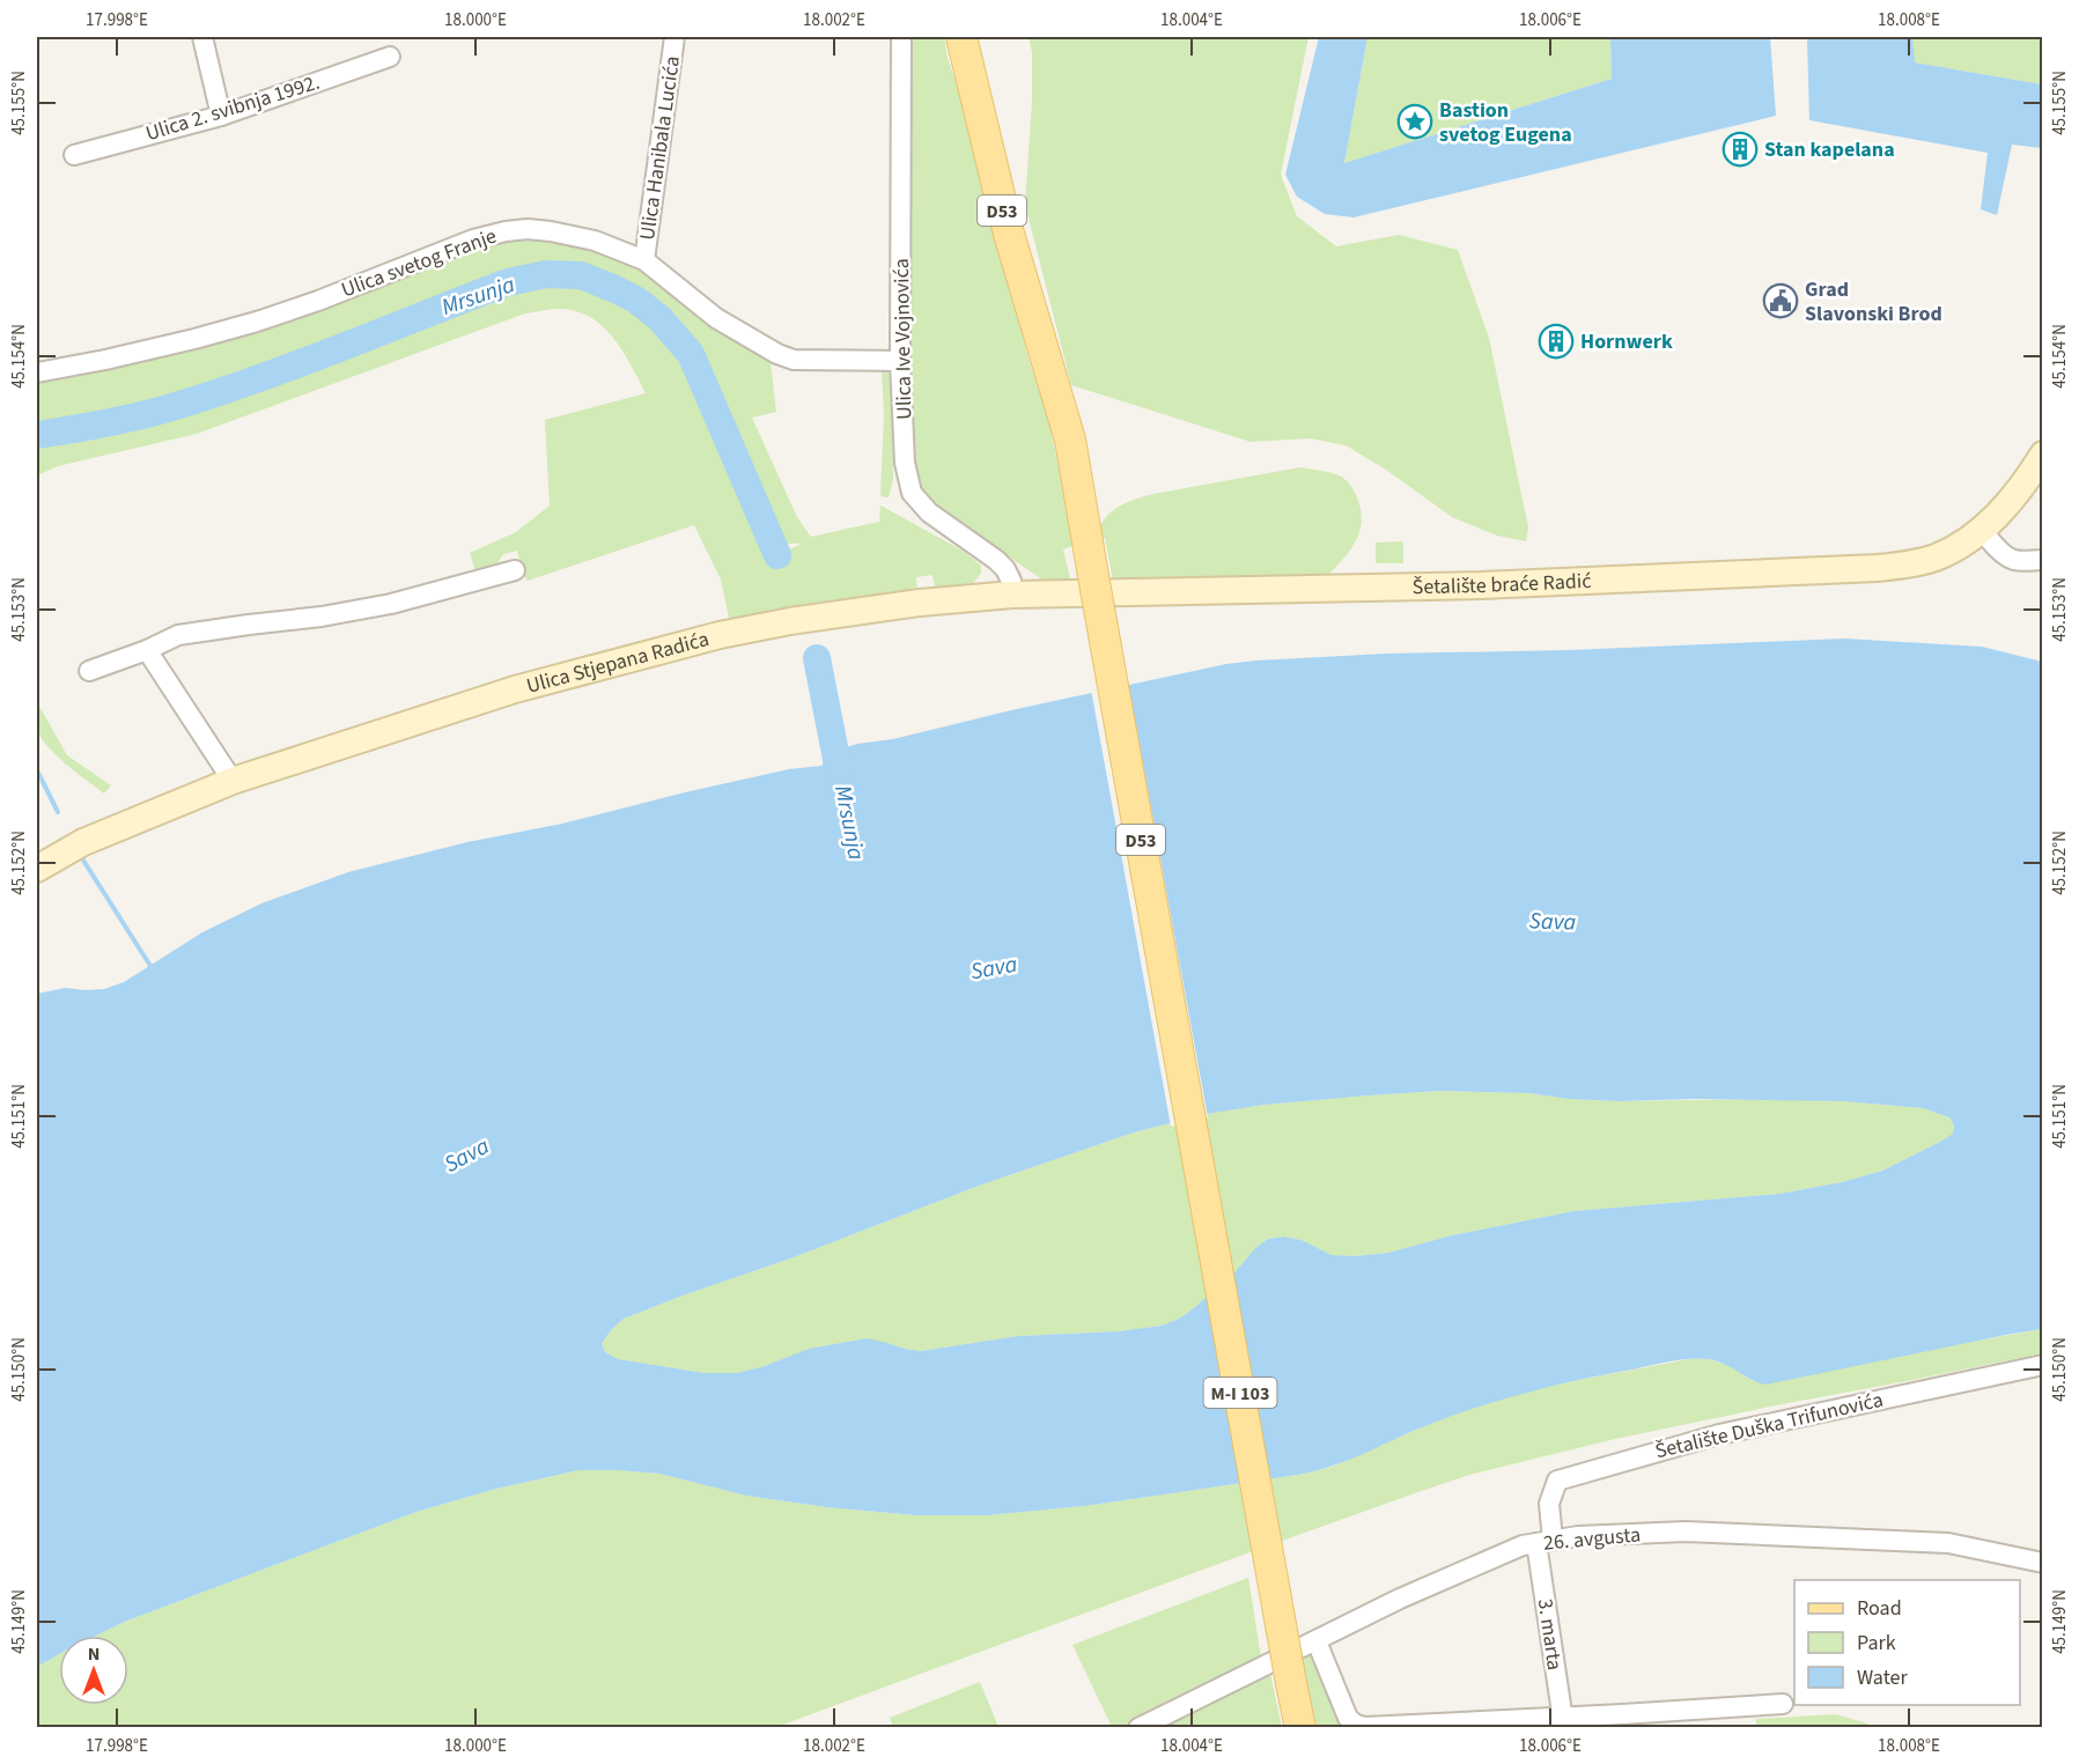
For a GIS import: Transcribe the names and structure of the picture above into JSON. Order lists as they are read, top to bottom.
{
  "streets": {
    "main road": [
      "D53",
      "Šetalište braće Radić",
      "Ulica Stjepana Radića",
      "M-I 103"
    ],
    "street": [
      "Ulica 2. svibnja 1992.",
      "Ulica Hanibala Lucića",
      "Ulica svetog Franje",
      "Ulica Ive Vojnovića",
      "Šetalište Duška Trifunovića",
      "26. avgusta",
      "3. marta"
    ]
  },
  "crossings": [
    ["Ulica Hanibala Lucića", "Ulica svetog Franje"],
    ["D53", "M-I 103"],
    ["Ulica svetog Franje", "Ulica Ive Vojnovića"],
    ["Ulica Ive Vojnovića", "Šetalište braće Radić"],
    ["Ulica Ive Vojnovića", "Ulica Stjepana Radića"],
    ["Šetalište braće Radić", "Ulica Stjepana Radića"],
    ["Šetalište Duška Trifunovića", "26. avgusta"],
    ["Šetalište Duška Trifunovića", "3. marta"],
    ["26. avgusta", "3. marta"]
  ],
  "water": ["Mrsunja", "Sava"],
  "places": {
    "place": ["Bastion svetog Eugena"],
    "building": ["Stan kapelana", "Hornwerk"],
    "public building": ["Grad Slavonski Brod"]
  },
  "legend": ["Road", "Park", "Water"],
  "north": "top",
  "coordinates": [
    "17.998°E",
    "18.000°E",
    "18.002°E",
    "18.004°E",
    "18.006°E",
    "18.008°E",
    "45.155°N",
    "45.154°N",
    "45.153°N",
    "45.152°N",
    "45.151°N",
    "45.150°N",
    "45.149°N"
  ]
}
